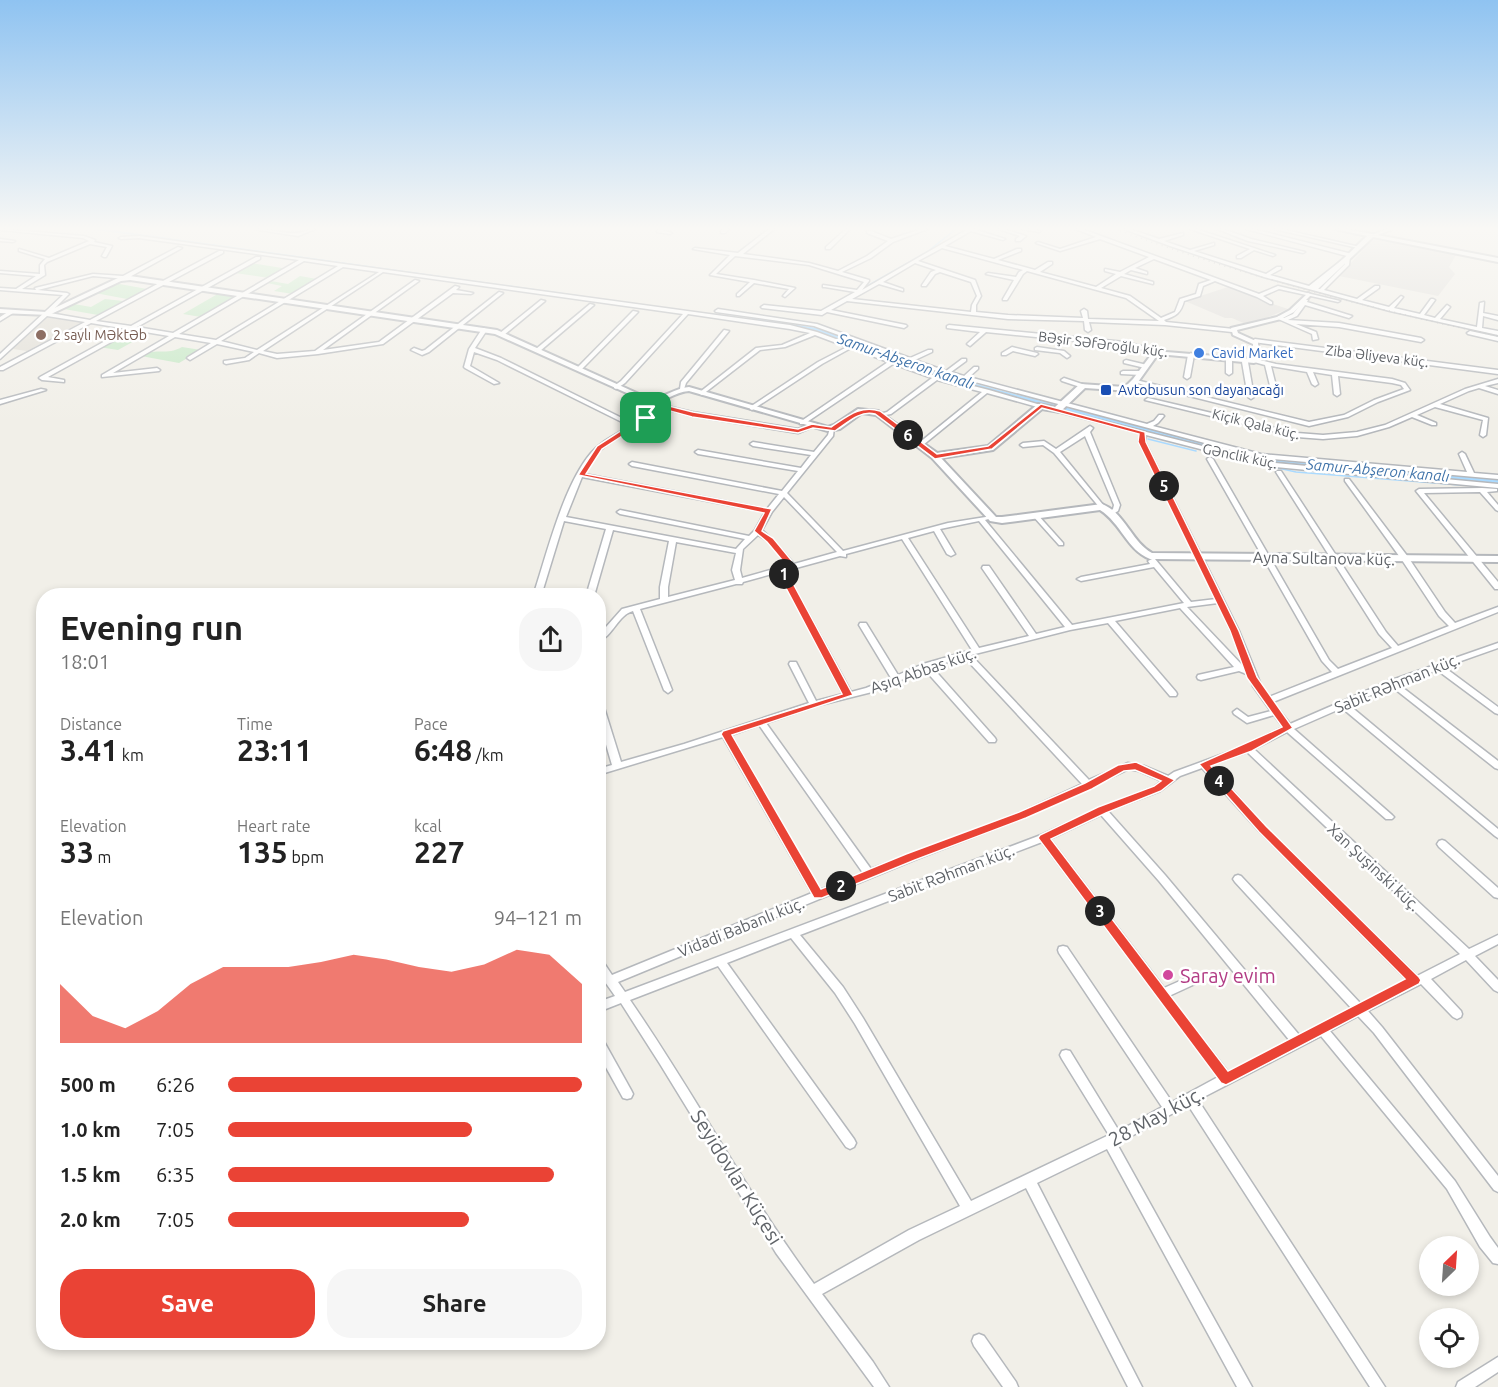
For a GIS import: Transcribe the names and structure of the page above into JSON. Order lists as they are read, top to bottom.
{
  "streets": {
    "street": [
      "Bəşir Səfəroğlu küç.",
      "Ziba Əliyeva küç.",
      "Kiçik Qala küç.",
      "Gənclik küç.",
      "Ayna Sultanova küç.",
      "Aşıq Abbas küç.",
      "Sabit Rəhman küç.",
      "Xan Şuşinski küç.",
      "Vidadi Babanlı küç.",
      "28 May küç.",
      "Seyidovlar Küçesi"
    ]
  },
  "crossings": [
    ["Sabit Rəhman küç.", "Xan Şuşinski küç."],
    ["Sabit Rəhman küç.", "Vidadi Babanlı küç."],
    ["Sabit Rəhman küç.", "Seyidovlar Küçesi"],
    ["Xan Şuşinski küç.", "28 May küç."],
    ["Vidadi Babanlı küç.", "Seyidovlar Küçesi"],
    ["28 May küç.", "Seyidovlar Küçesi"]
  ],
  "water": ["Samur-Abşeron kanalı"],
  "places": {
    "other": ["2 saylı Məktəb", "Cavid Market", "Saray evim"],
    "transit": ["Avtobusun son dayanacağı"]
  },
  "north": "top right",
  "page": {
    "pins": [
      "6",
      "5",
      "1",
      "4",
      "2",
      "3"
    ],
    "heading": ["Evening run", "18:01"],
    "stats": [
      ["Distance", "3.41 km"],
      ["Time", "23:11"],
      ["Pace", "6:48 /km"],
      ["Elevation", "33 m"],
      ["Heart rate", "135 bpm"],
      ["kcal", "227"]
    ],
    "chart": ["Elevation", "94–121 m"],
    "list": [
      {
        "name": "500 m",
        "note": "6:26"
      },
      {
        "name": "1.0 km",
        "note": "7:05"
      },
      {
        "name": "1.5 km",
        "note": "6:35"
      },
      {
        "name": "2.0 km",
        "note": "7:05"
      }
    ],
    "buttons": ["Save", "Share"]
  }
}
